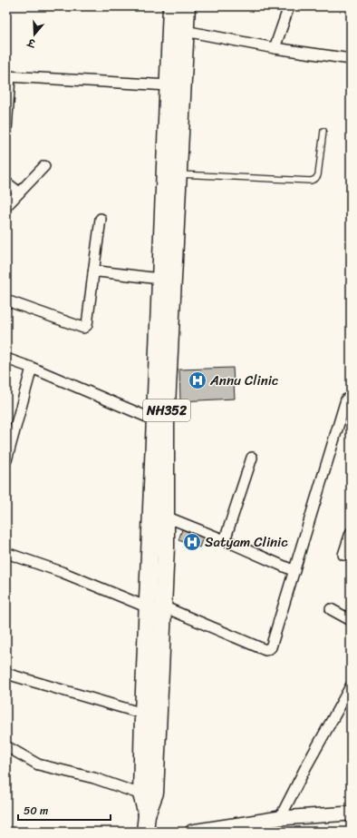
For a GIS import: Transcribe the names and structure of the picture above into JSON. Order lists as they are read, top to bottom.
{
  "streets": {
    "highway": ["NH352"]
  },
  "places": {
    "hospital": ["Annu Clinic", "Satyam Clinic"]
  },
  "scale_bar": "50 m",
  "north": "bottom"
}
